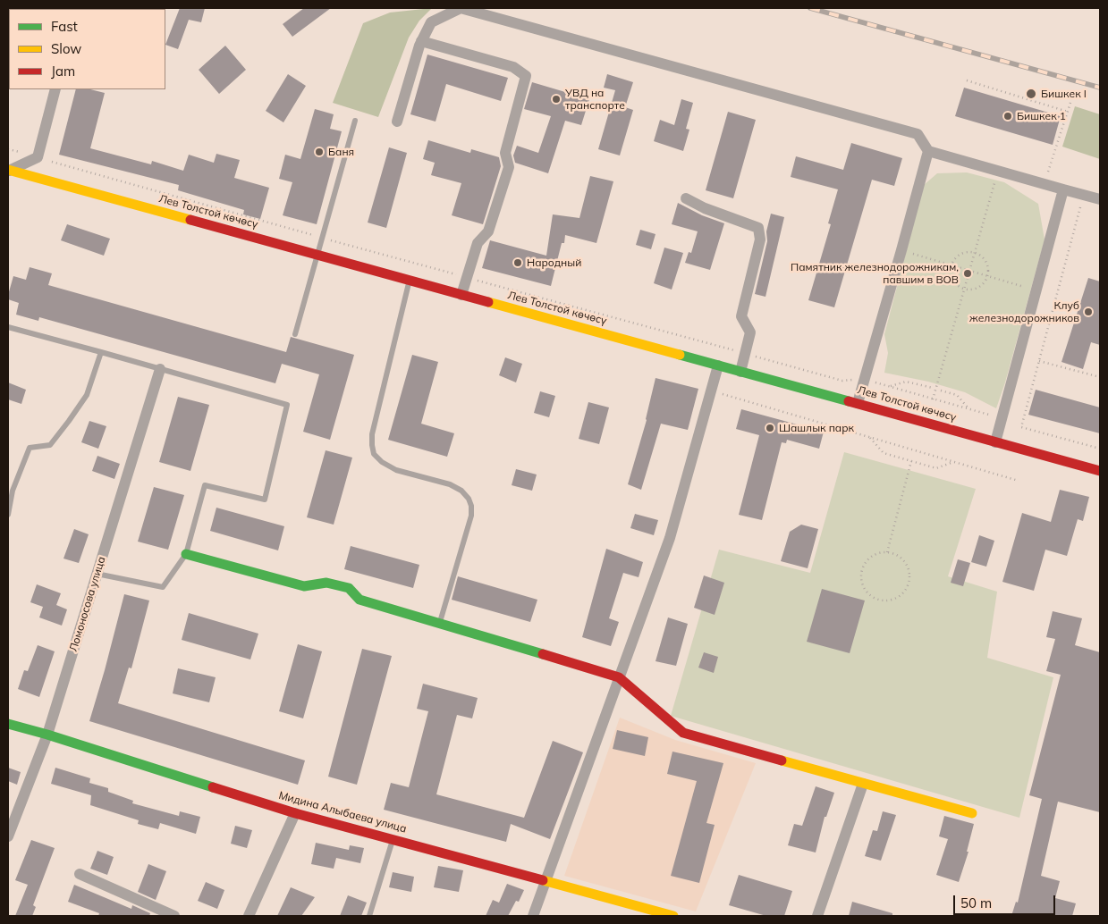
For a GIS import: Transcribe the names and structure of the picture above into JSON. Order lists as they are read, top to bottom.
{
  "streets": {
    "street": ["Лев Толстой көчөсү", "Ломоносова улица", "Мидина Алыбаева улица"]
  },
  "crossings": [
    ["Ломоносова улица", "Мидина Алыбаева улица"]
  ],
  "places": [
    "Бишкек I",
    "УВД на транспорте",
    "Бишкек 1",
    "Баня",
    "Народный",
    "Памятник железнодорожникам, павшим в ВОВ",
    "Клуб железнодорожников",
    "Шашлык парк"
  ],
  "legend": ["Fast", "Slow", "Jam"],
  "scale_bar": "50 m"
}
